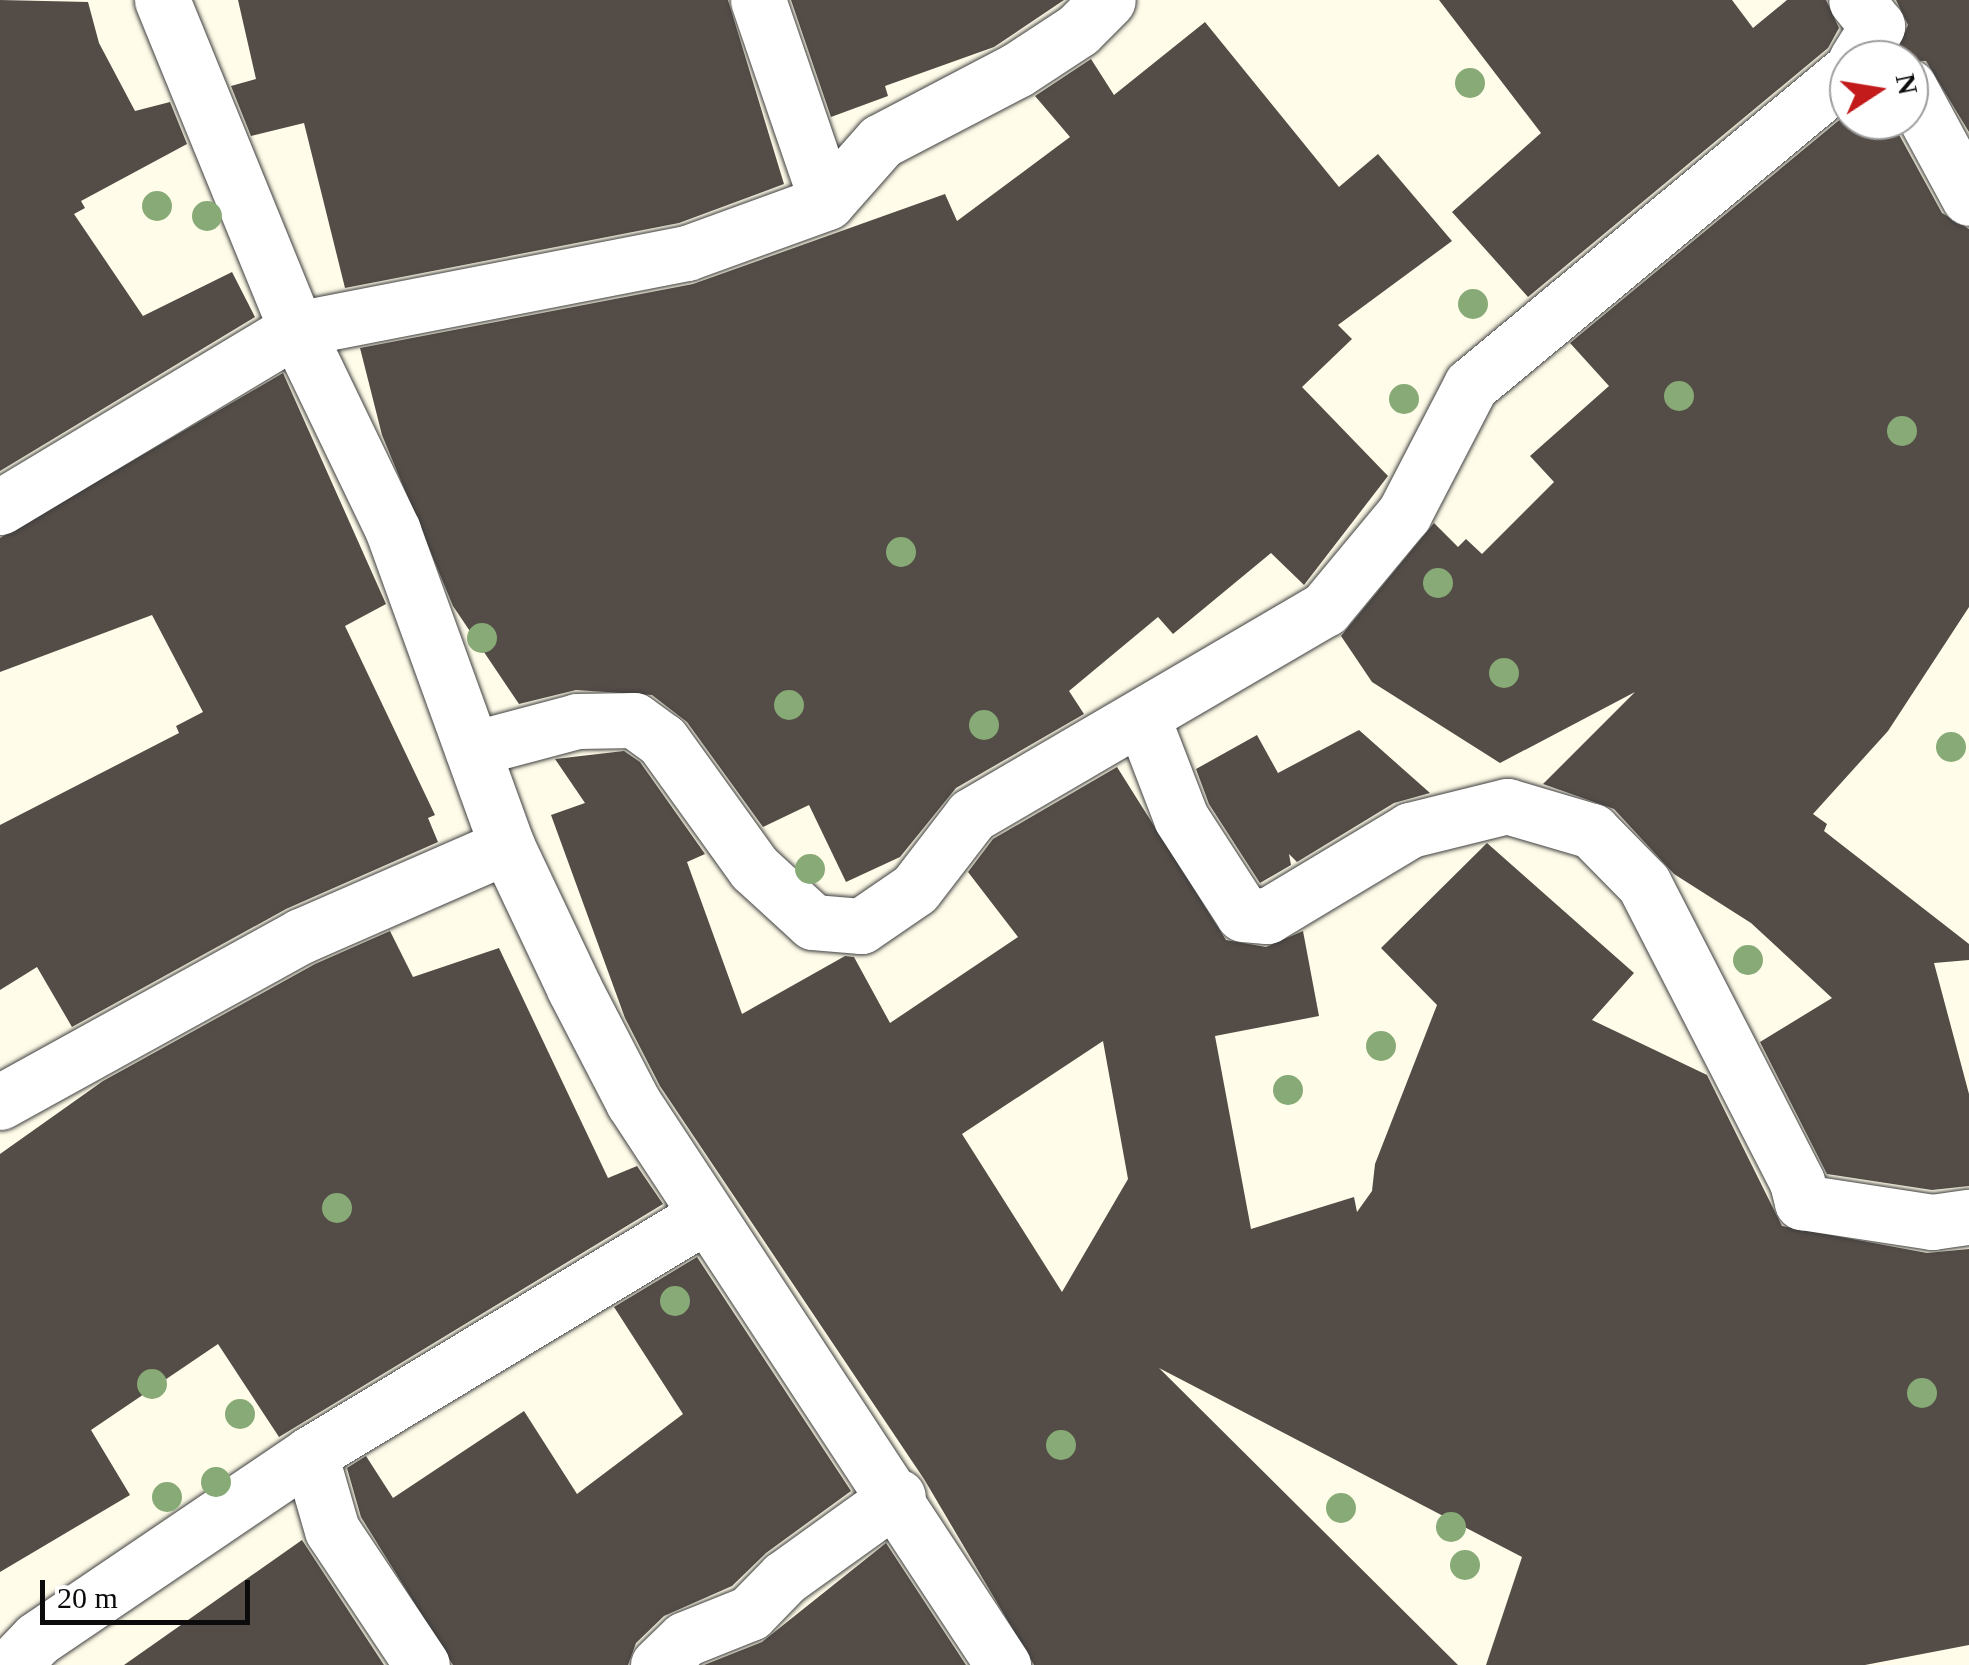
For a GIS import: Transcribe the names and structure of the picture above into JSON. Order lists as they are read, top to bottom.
{
  "scale_bar": "20 m",
  "north": "right"
}
